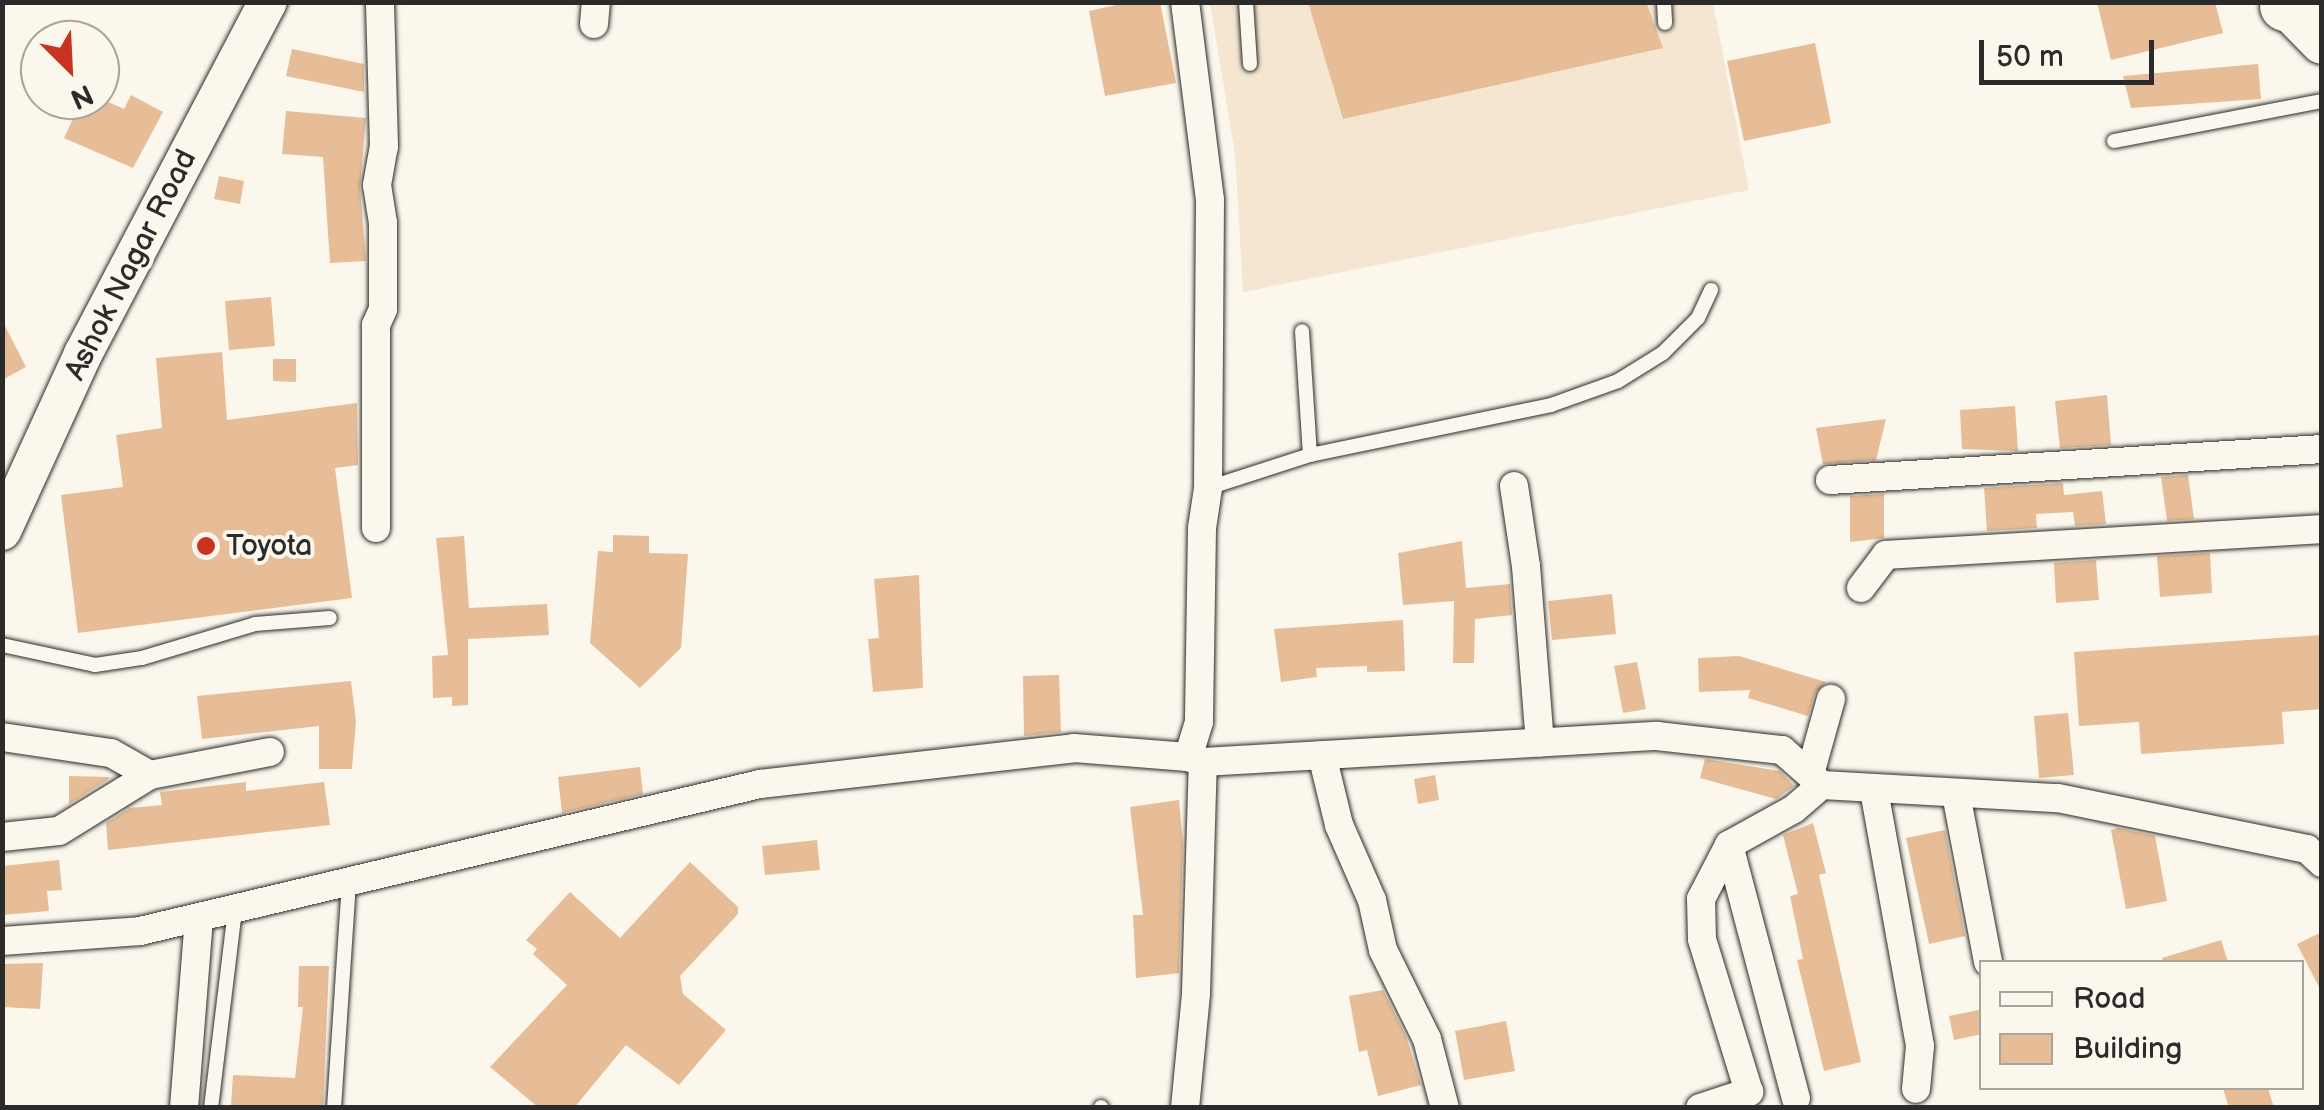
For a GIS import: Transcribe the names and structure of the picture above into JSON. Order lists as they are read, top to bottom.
{
  "streets": {
    "street": ["Ashok Nagar Road"]
  },
  "places": ["Toyota"],
  "legend": ["Road", "Building"],
  "scale_bar": "50 m",
  "north": "bottom right"
}
